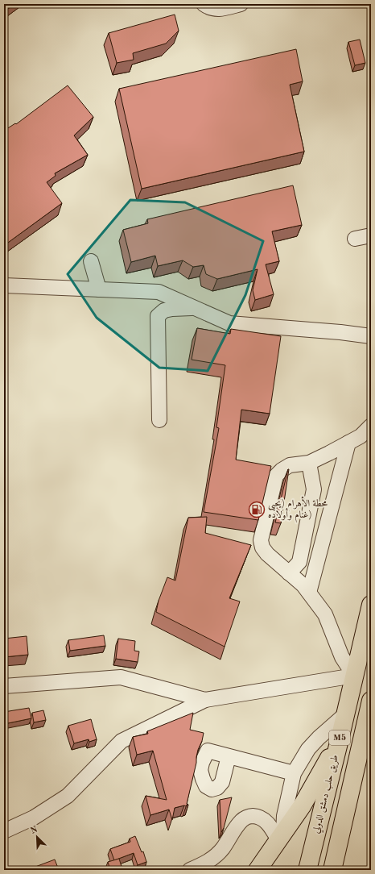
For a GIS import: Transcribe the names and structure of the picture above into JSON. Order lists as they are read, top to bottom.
{
  "streets": {
    "highway": ["M5", "طريق حلب دمشق الدولي"]
  },
  "places": {
    "fuel station": ["محطة الأهرام (يحيى غنام وأولاده)"]
  },
  "north": "top left"
}
